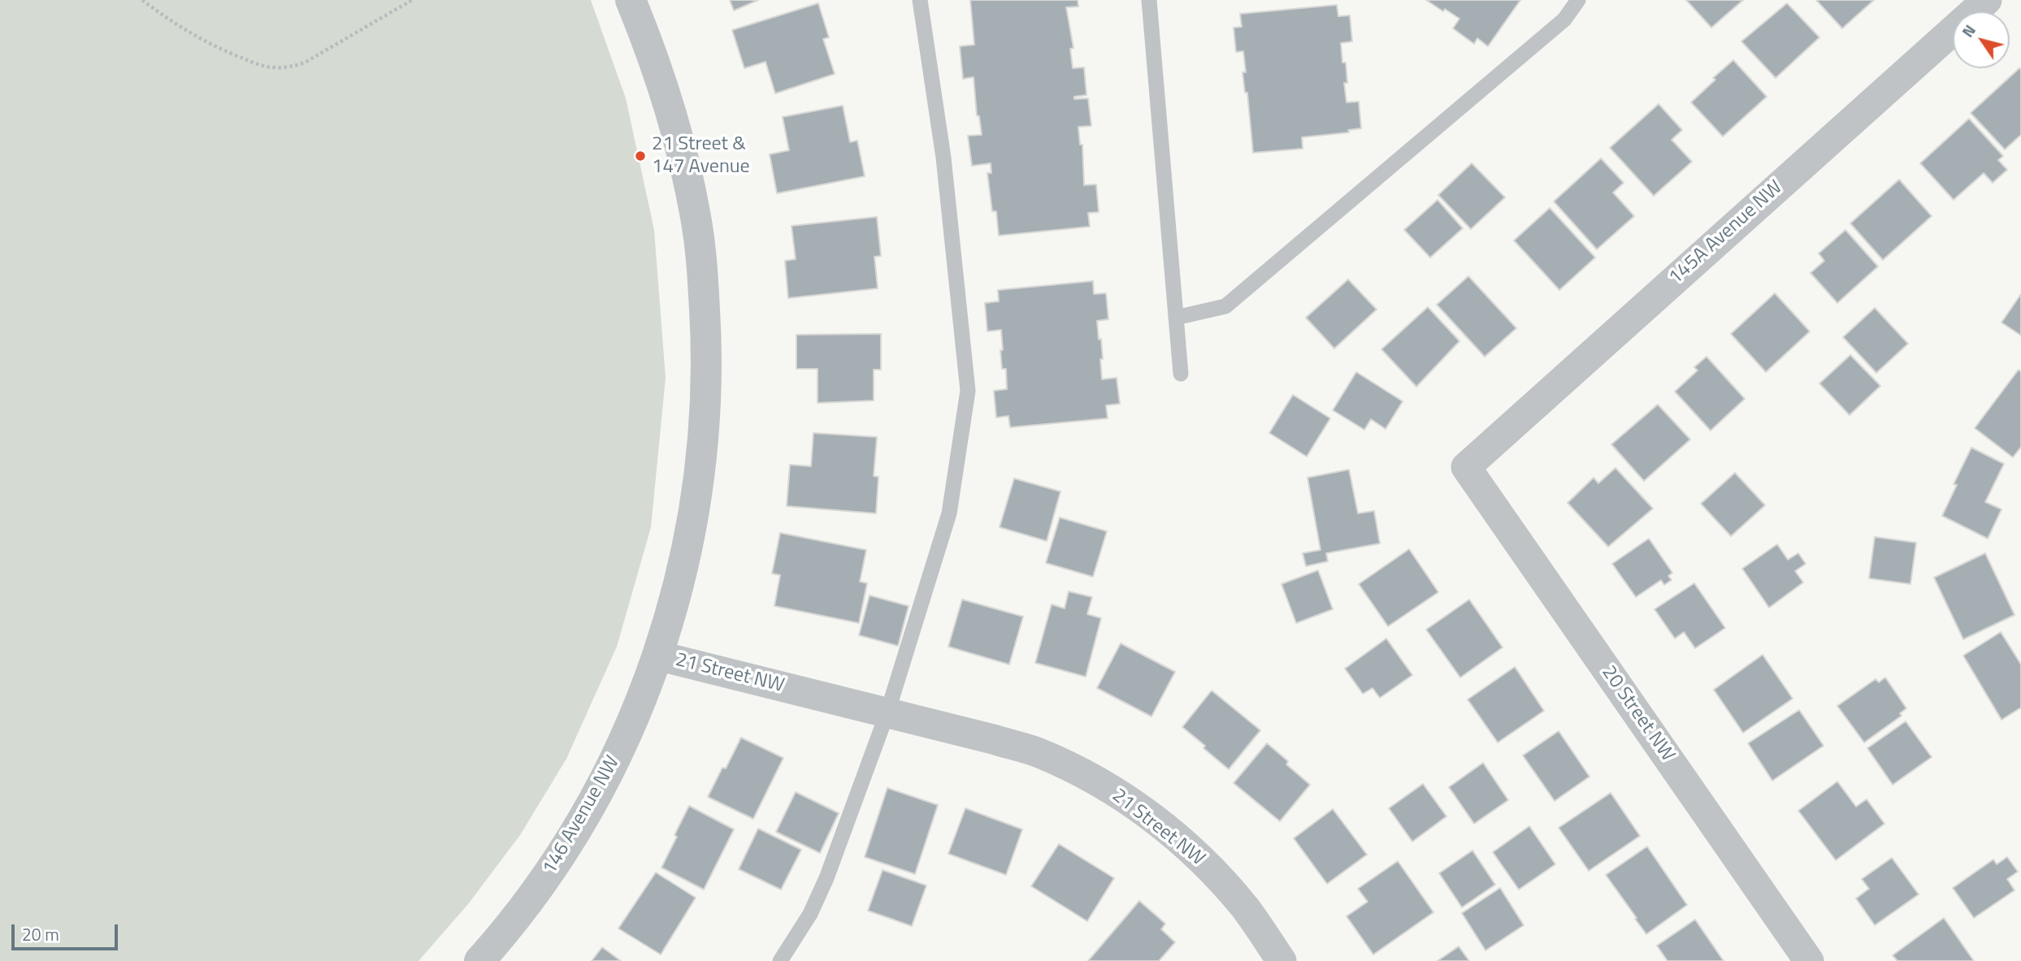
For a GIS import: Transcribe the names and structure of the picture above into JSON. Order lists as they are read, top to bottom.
{
  "streets": {
    "street": [
      "145A Avenue NW",
      "21 Street NW",
      "20 Street NW",
      "146 Avenue NW"
    ]
  },
  "crossings": [
    ["145A Avenue NW", "20 Street NW"],
    ["21 Street NW", "146 Avenue NW"]
  ],
  "places": ["21 Street & 147 Avenue"],
  "scale_bar": "20 m",
  "north": "top left"
}
